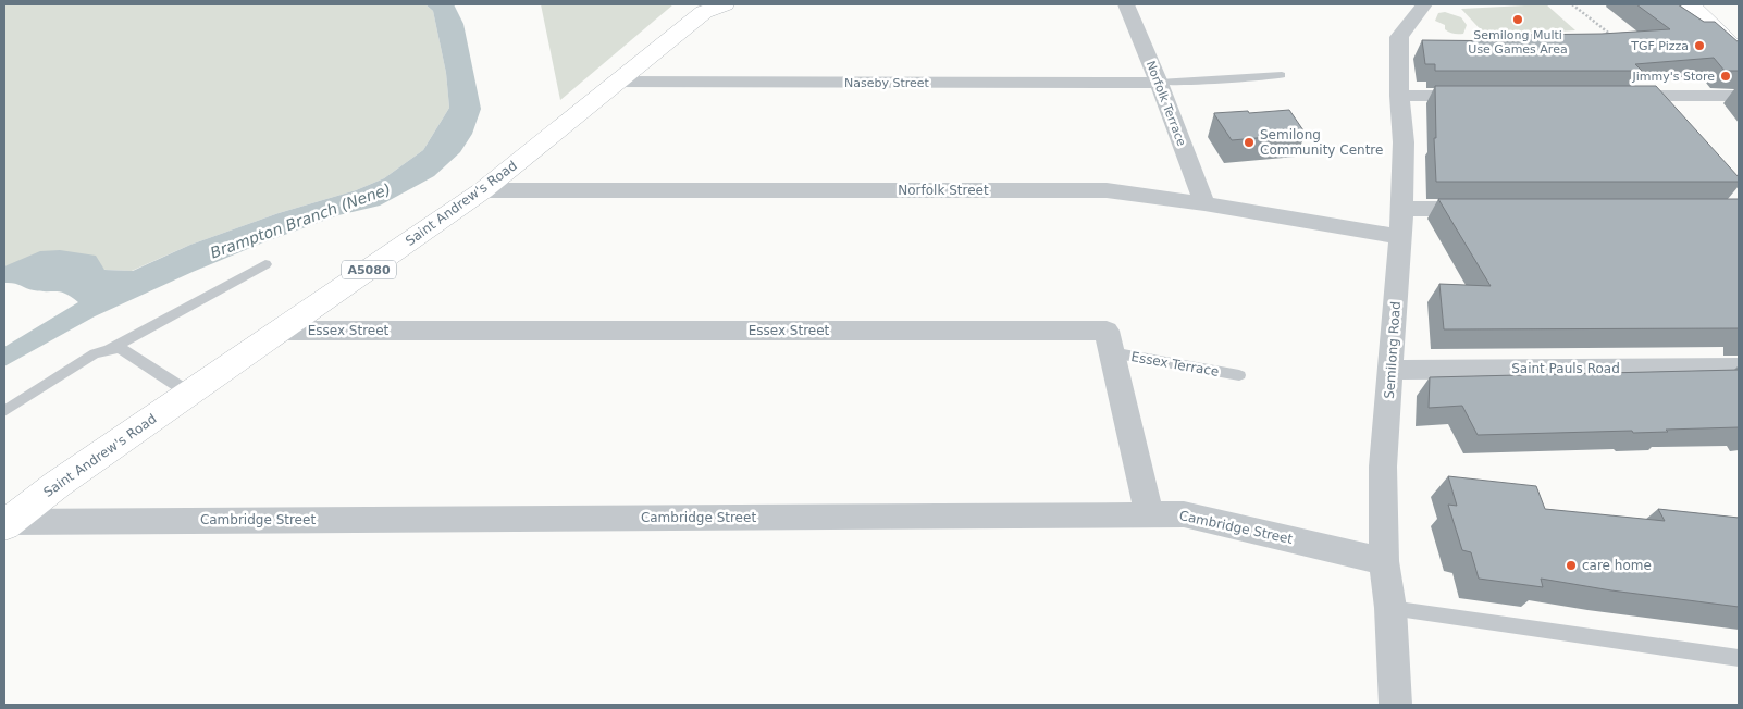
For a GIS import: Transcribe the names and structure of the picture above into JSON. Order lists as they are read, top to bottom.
{
  "streets": {
    "main road": ["Saint Andrew's Road", "A5080"],
    "street": [
      "Naseby Street",
      "Norfolk Terrace",
      "Norfolk Street",
      "Essex Street",
      "Semilong Road",
      "Saint Pauls Road",
      "Cambridge Street"
    ],
    "lane": ["Essex Terrace"]
  },
  "crossings": [
    ["Naseby Street", "Norfolk Terrace"],
    ["Naseby Street", "Saint Andrew's Road"],
    ["Norfolk Terrace", "Norfolk Street"],
    ["Norfolk Street", "Saint Andrew's Road"],
    ["Norfolk Street", "Semilong Road"],
    ["Saint Andrew's Road", "Essex Street"],
    ["Saint Andrew's Road", "Cambridge Street"],
    ["Essex Street", "Essex Terrace"],
    ["Essex Street", "Cambridge Street"],
    ["Semilong Road", "Saint Pauls Road"],
    ["Semilong Road", "Cambridge Street"]
  ],
  "water": ["Brampton Branch (Nene)"],
  "places": [
    "Semilong Multi Use Games Area",
    "TGF Pizza",
    "Jimmy's Store",
    "Semilong Community Centre",
    "care home"
  ]
}
